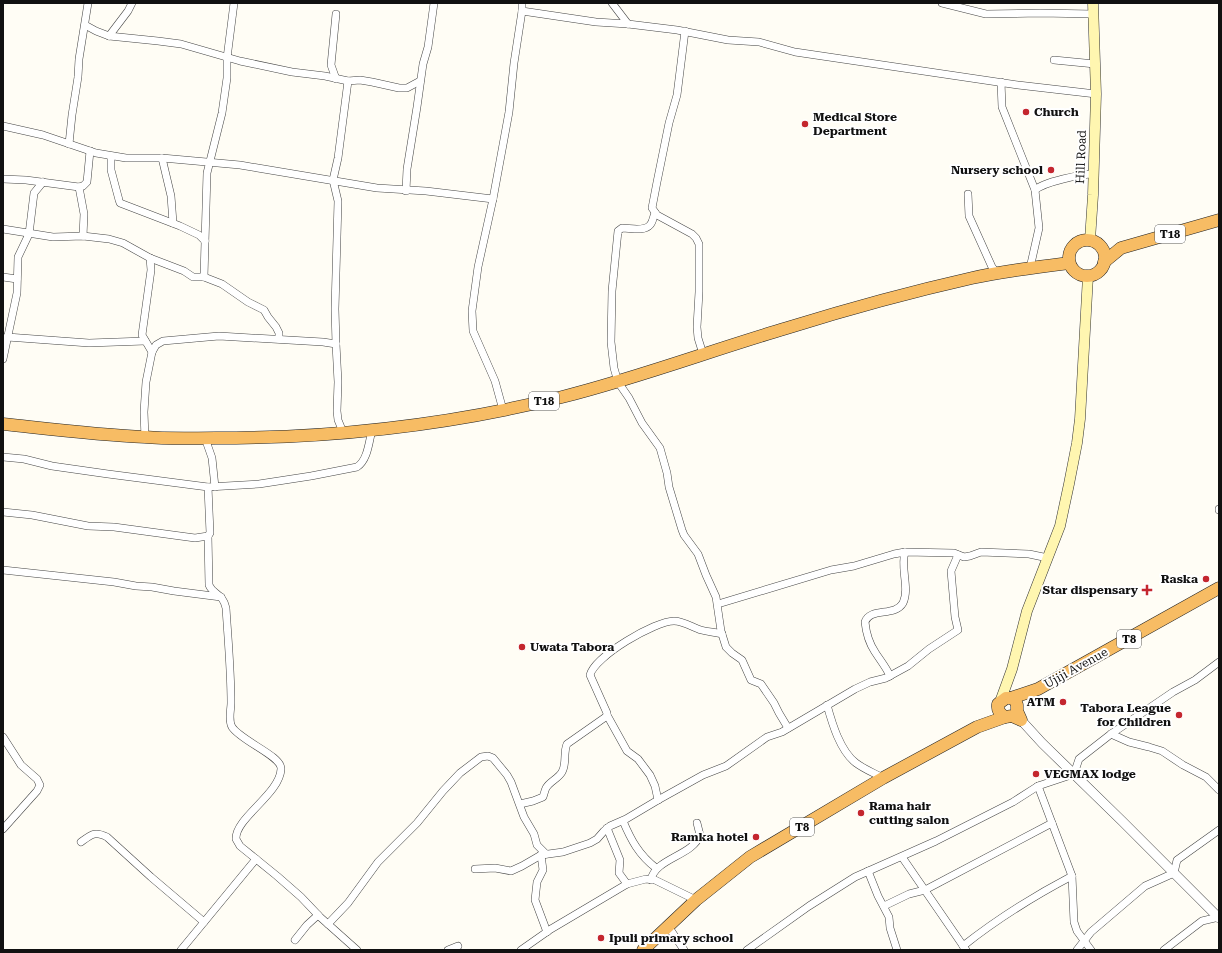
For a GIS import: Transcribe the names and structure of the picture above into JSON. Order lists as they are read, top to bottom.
{
  "streets": {
    "highway": ["T18", "T8", "Ujiji Avenue"],
    "main road": ["Hill Road"]
  },
  "crossings": [
    ["Hill Road", "T18"],
    ["T8", "Ujiji Avenue"]
  ],
  "places": {
    "other": [
      "Church",
      "Medical Store Department",
      "Nursery school",
      "Raska",
      "Uwata Tabora",
      "ATM",
      "Tabora League for Children",
      "VEGMAX lodge",
      "Rama hair cutting salon",
      "Ramka hotel",
      "Ipuli primary school"
    ],
    "health": ["Star dispensary"]
  }
}
